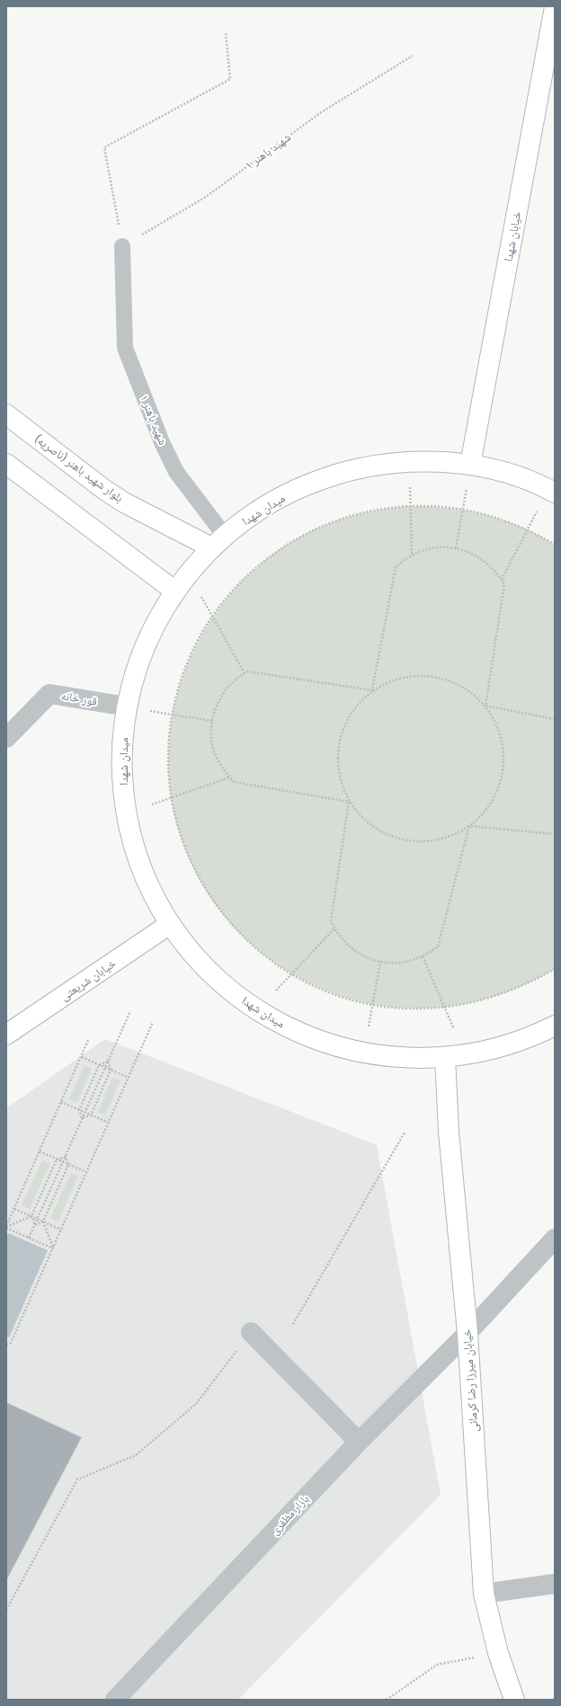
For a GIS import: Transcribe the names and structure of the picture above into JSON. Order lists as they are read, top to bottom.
{
  "streets": {
    "main road": [
      "خیابان شهدا",
      "بلوار شهید باهنر (ناصریه)",
      "میدان شهدا",
      "خیابان شریعتی",
      "خیابان میرزا رضا کرمانی"
    ],
    "street": ["قور خانه", "بازار مظفری"],
    "lane": ["شهید باهنر ۱"]
  },
  "crossings": [
    ["شهید باهنر ۱", "بلوار شهید باهنر (ناصریه)"],
    ["شهید باهنر ۱", "میدان شهدا"],
    ["خیابان شهدا", "میدان شهدا"],
    ["بلوار شهید باهنر (ناصریه)", "میدان شهدا"],
    ["میدان شهدا", "قور خانه"],
    ["میدان شهدا", "خیابان شریعتی"],
    ["میدان شهدا", "خیابان میرزا رضا کرمانی"],
    ["خیابان میرزا رضا کرمانی", "بازار مظفری"]
  ]
}
